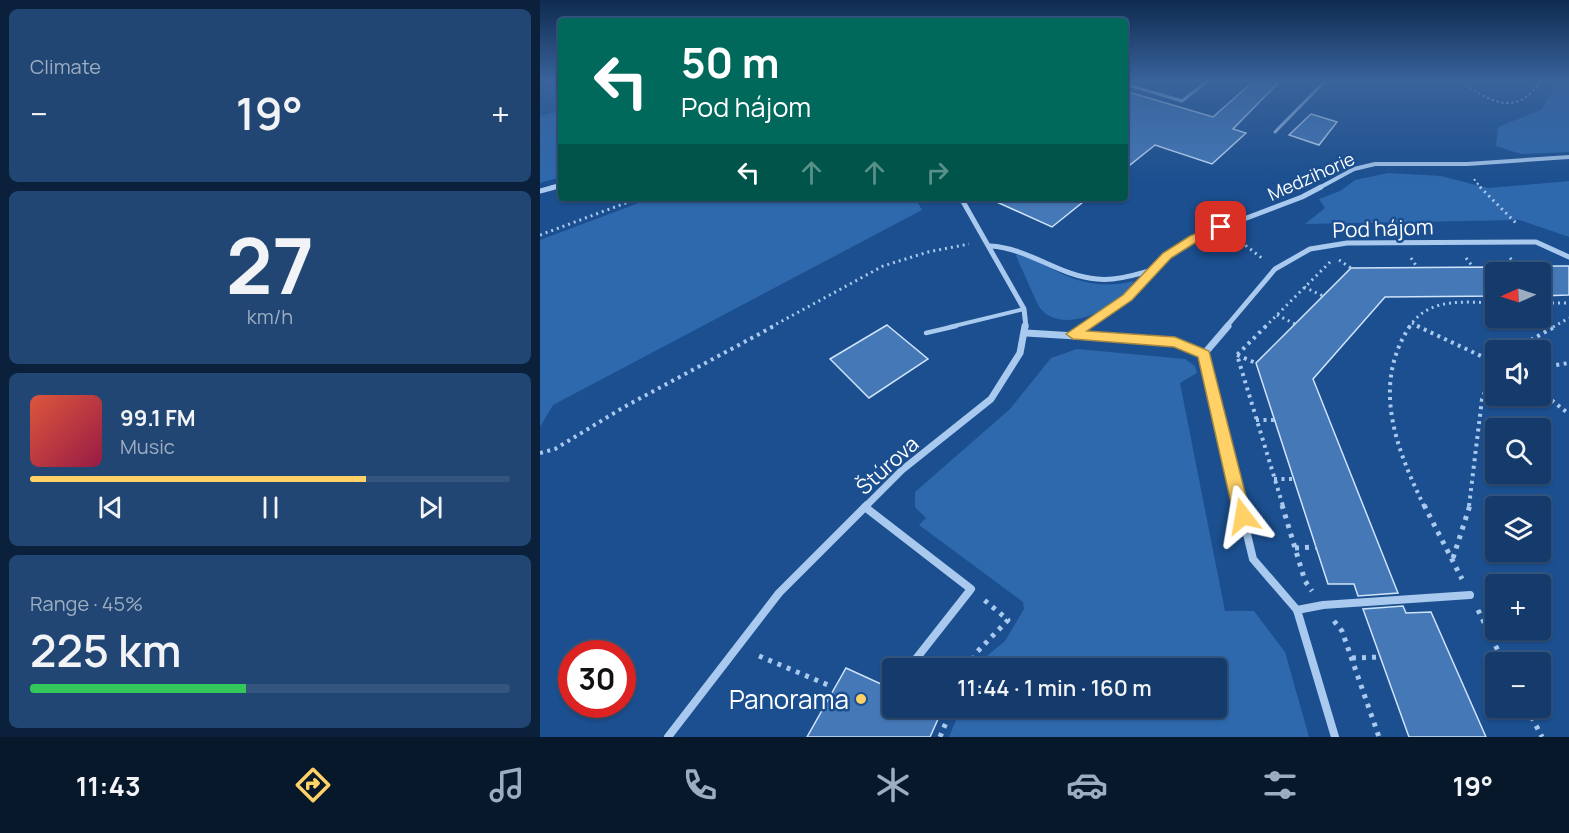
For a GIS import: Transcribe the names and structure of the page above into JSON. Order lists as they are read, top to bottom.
{
  "streets": {
    "street": ["Medzihorie", "Pod hájom", "Štúrova"]
  },
  "places": ["Panorama"],
  "north": "left",
  "page": {
    "tile": [
      "Climate",
      ["27", "km/h"],
      ["Range · 45%", "225 km"]
    ],
    "turn": ["50 m", "Pod hájom"],
    "heat": ["−", "19°", "+"],
    "map_buttons": ["+", "−"],
    "song": ["99.1 FM", "Music"],
    "limit": "30",
    "trip": "11:44 · 1 min · 160 m",
    "tabs": ["11:43", "19°"]
  }
}
